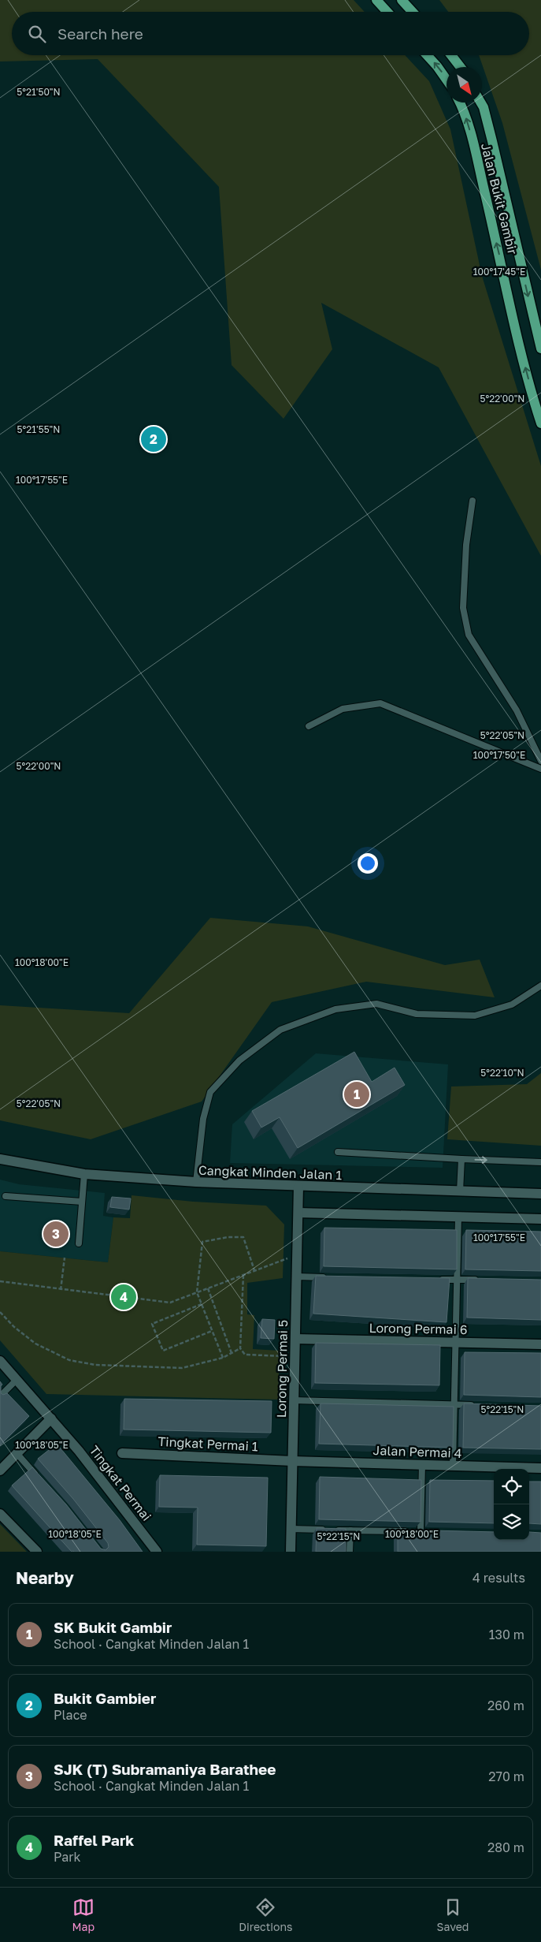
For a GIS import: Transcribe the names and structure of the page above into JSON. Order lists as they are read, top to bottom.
{
  "streets": {
    "main road": ["Jalan Bukit Gambir"],
    "street": [
      "Cangkat Minden Jalan 1",
      "Lorong Permai 6",
      "Lorong Permai 5",
      "Tingkat Permai 1",
      "Jalan Permai 4",
      "Tingkat Permai"
    ]
  },
  "crossings": [
    ["Cangkat Minden Jalan 1", "Lorong Permai 5"],
    ["Lorong Permai 6", "Lorong Permai 5"],
    ["Lorong Permai 5", "Tingkat Permai 1"],
    ["Lorong Permai 5", "Jalan Permai 4"],
    ["Tingkat Permai 1", "Jalan Permai 4"]
  ],
  "north": "bottom right",
  "page": {
    "search": "Search here",
    "pins": [
      "2",
      "1",
      "3",
      "4"
    ],
    "heading": ["Nearby", "4 results"],
    "list": [
      {
        "mark": "1",
        "name": "SK Bukit Gambir",
        "note": "School · Cangkat Minden Jalan 1",
        "value": "130 m"
      },
      {
        "mark": "2",
        "name": "Bukit Gambier",
        "note": "Place",
        "value": "260 m"
      },
      {
        "mark": "3",
        "name": "SJK (T) Subramaniya Barathee",
        "note": "School · Cangkat Minden Jalan 1",
        "value": "270 m"
      },
      {
        "mark": "4",
        "name": "Raffel Park",
        "note": "Park",
        "value": "280 m"
      }
    ],
    "nav": ["Map", "Directions", "Saved"]
  },
  "coordinates": [
    "5°21'50\"N",
    "100°17'45\"E",
    "5°22'00\"N",
    "5°21'55\"N",
    "100°17'55\"E",
    "5°22'05\"N",
    "100°17'50\"E",
    "100°18'00\"E",
    "5°22'10\"N",
    "5°22'15\"N",
    "100°18'05\"E"
  ]
}
